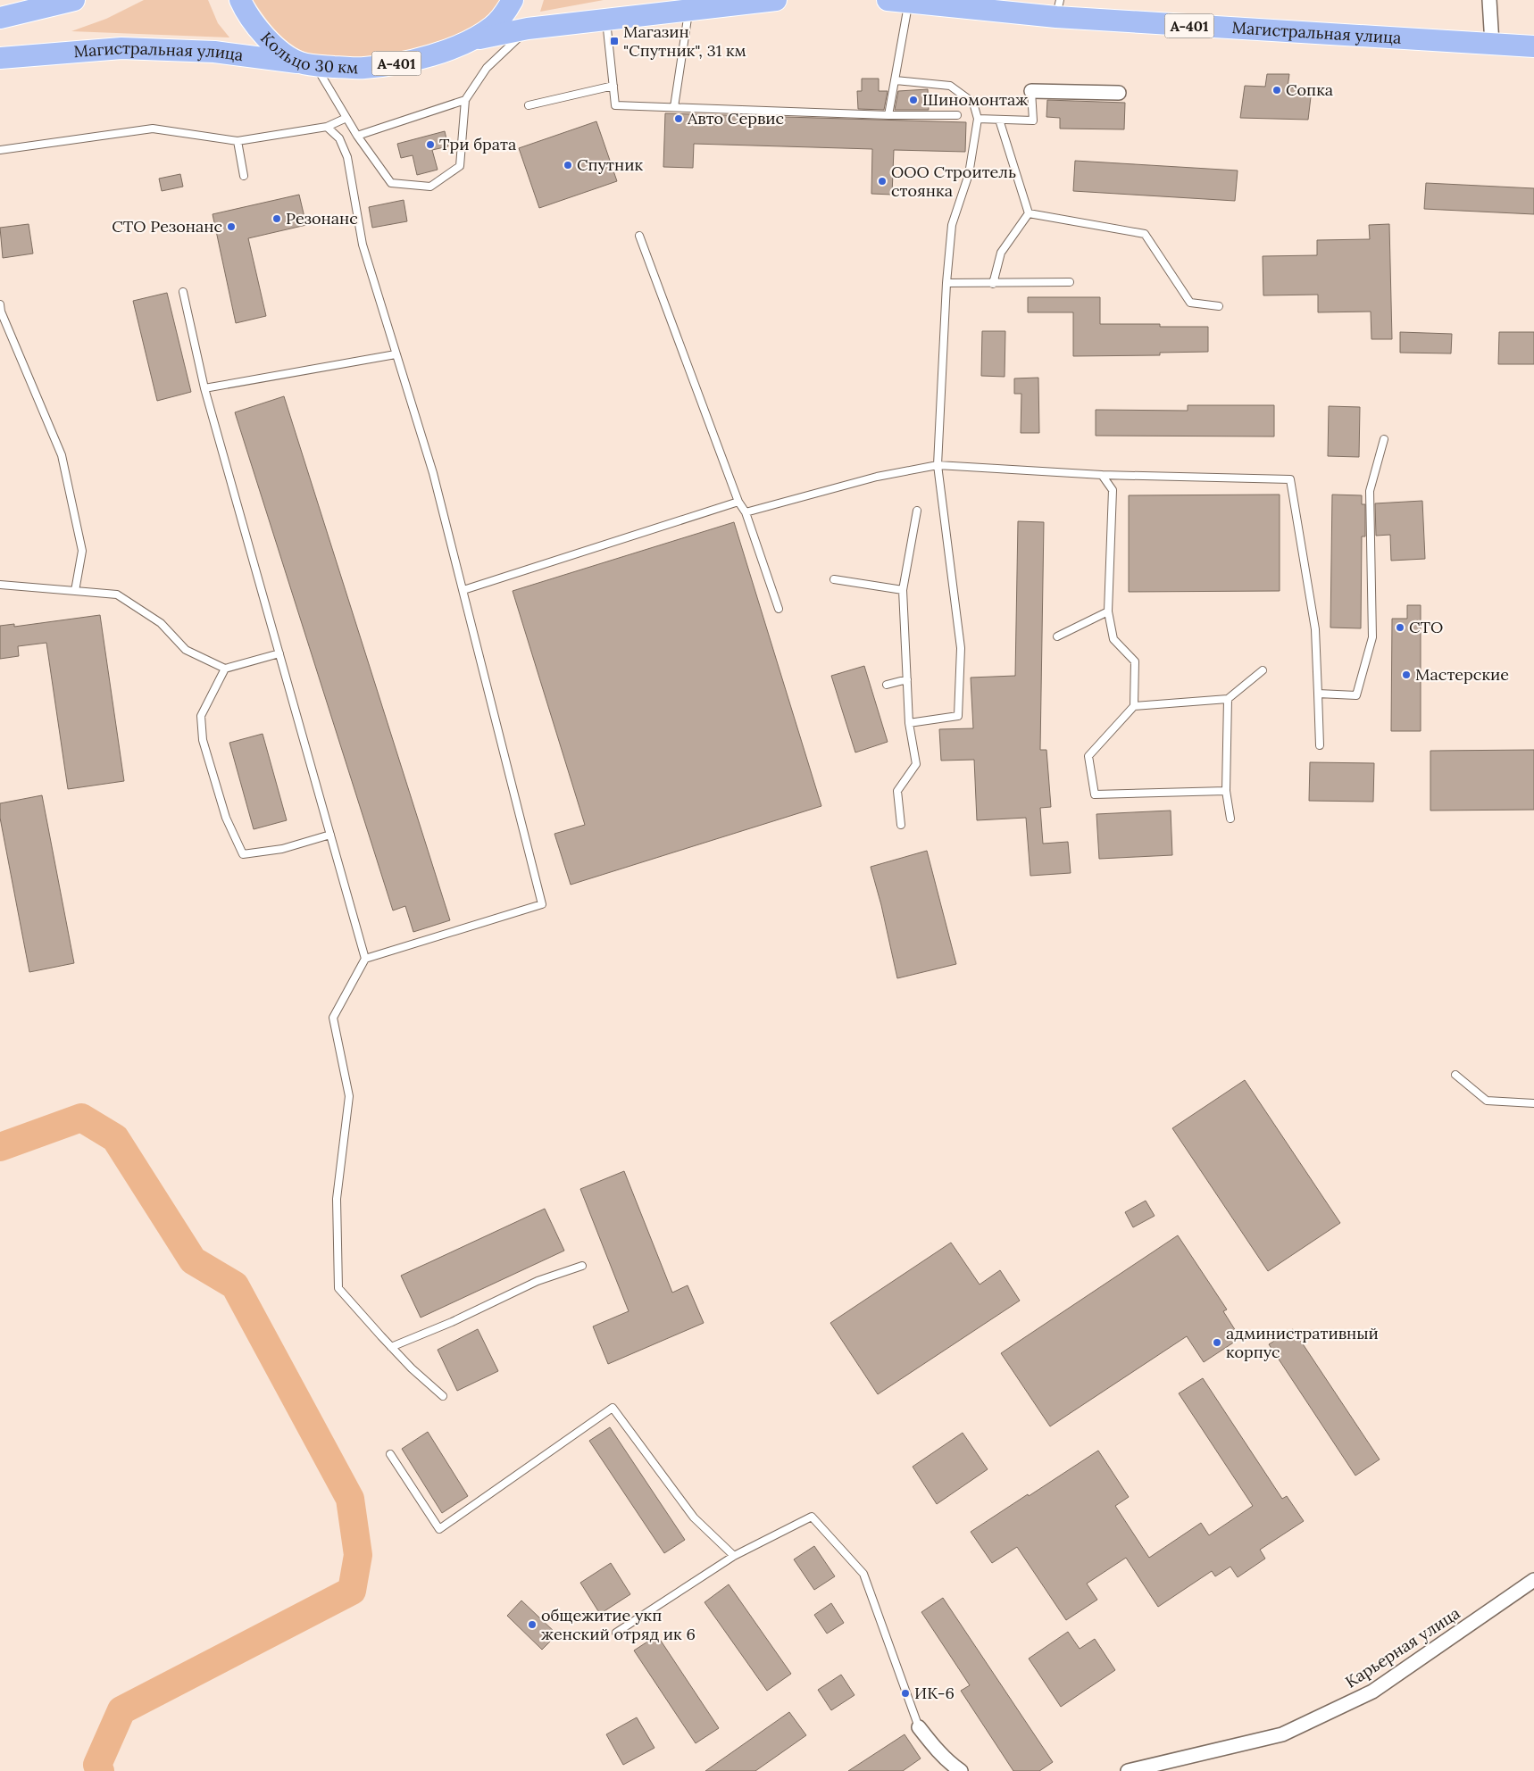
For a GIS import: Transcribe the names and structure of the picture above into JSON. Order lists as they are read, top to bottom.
{
  "streets": {
    "main road": ["А-401", "Магистральная улица", "Кольцо 30 км"],
    "street": ["Карьерная улица"]
  },
  "crossings": [
    ["А-401", "Кольцо 30 км"],
    ["Магистральная улица", "Кольцо 30 км"]
  ],
  "places": {
    "transit": ["Магазин \"Спутник\", 31 км"],
    "other": [
      "Сопка",
      "Шиномонтаж",
      "Авто Сервис",
      "Три брата",
      "Спутник",
      "ООО Строитель стоянка",
      "Резонанс",
      "СТО Резонанс",
      "СТО",
      "Мастерские",
      "административный корпус",
      "общежитие укп женский отряд ик 6",
      "ИК-6"
    ]
  }
}
